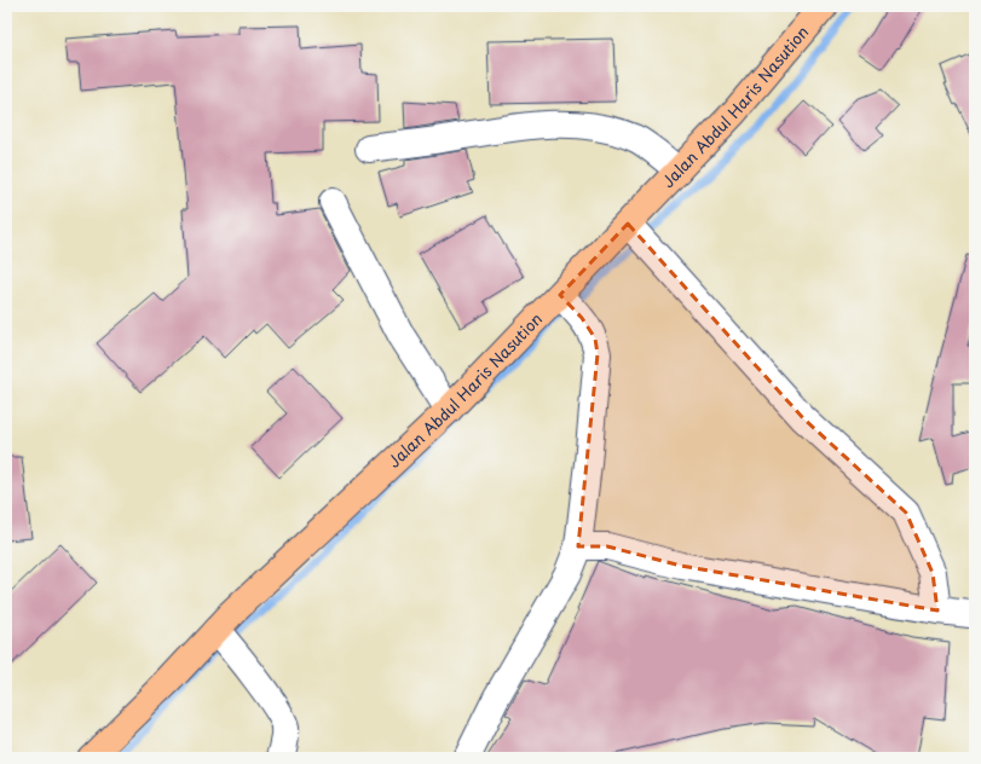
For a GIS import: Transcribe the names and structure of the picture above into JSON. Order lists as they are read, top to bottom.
{
  "streets": {
    "highway": ["Jalan Abdul Haris Nasution"]
  }
}
